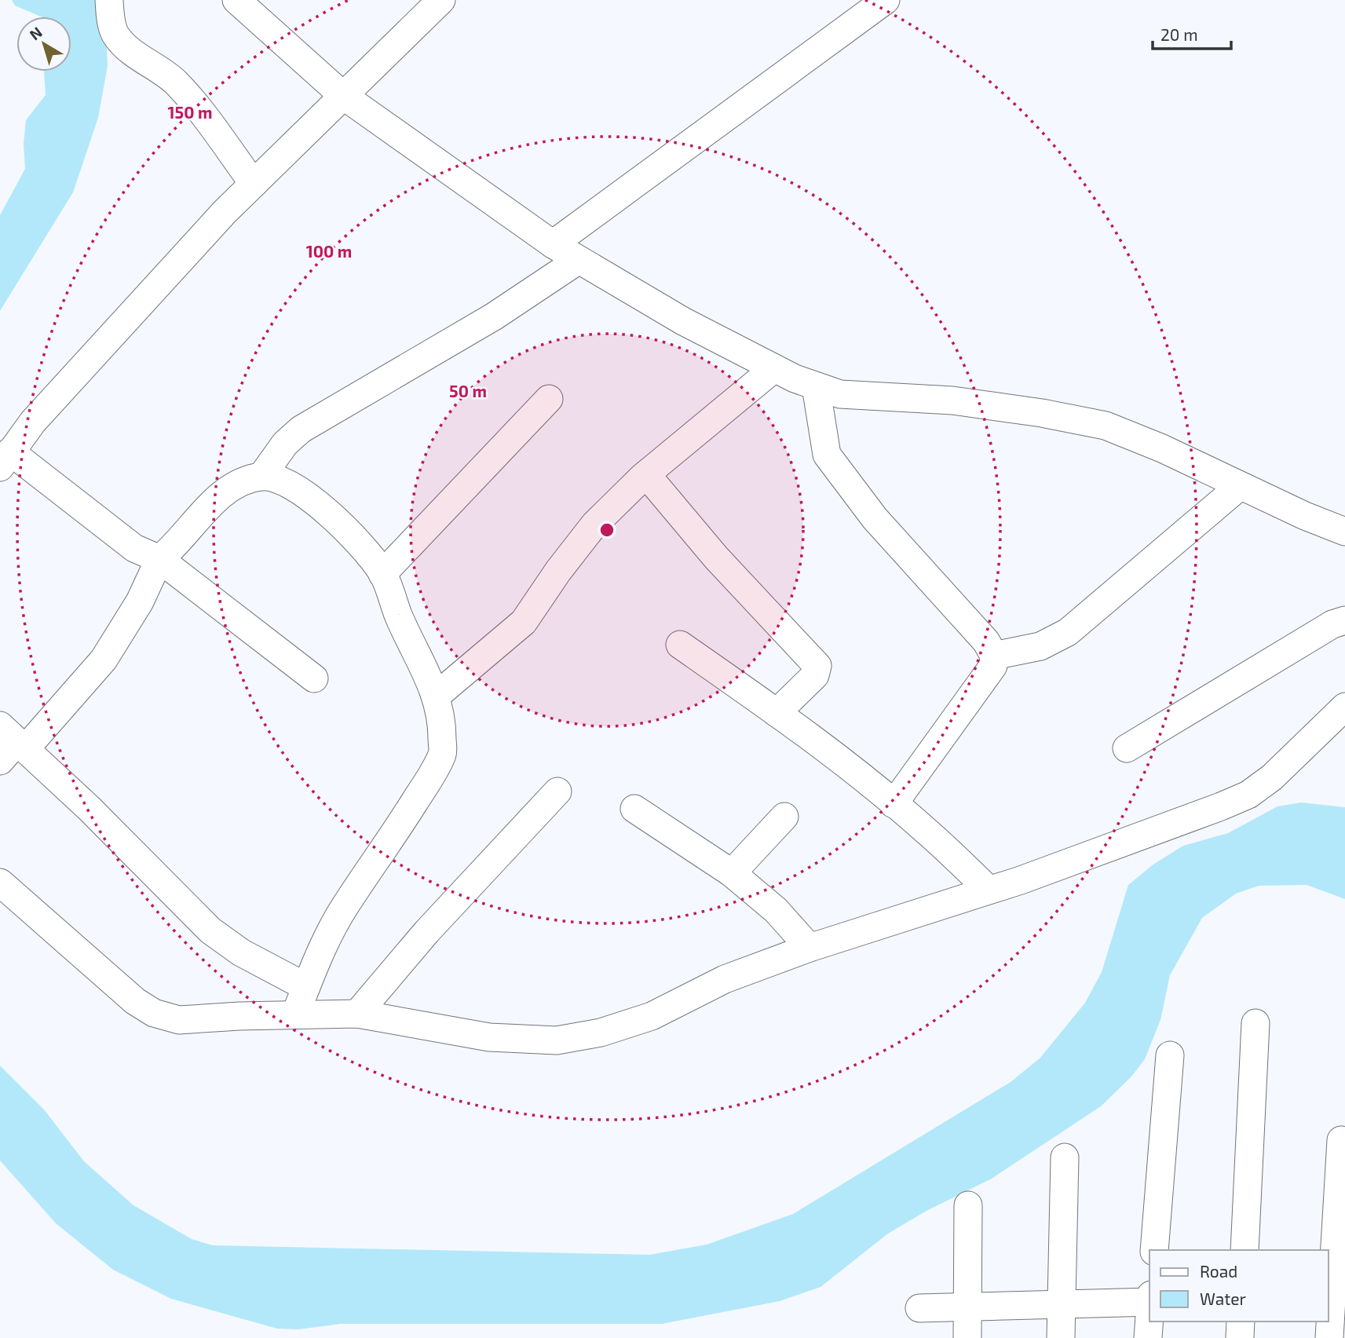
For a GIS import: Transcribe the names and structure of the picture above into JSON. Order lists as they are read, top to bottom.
{
  "legend": ["Road", "Water"],
  "scale_bar": "20 m",
  "north": "top left",
  "rings": ["150 m", "100 m", "50 m"]
}
